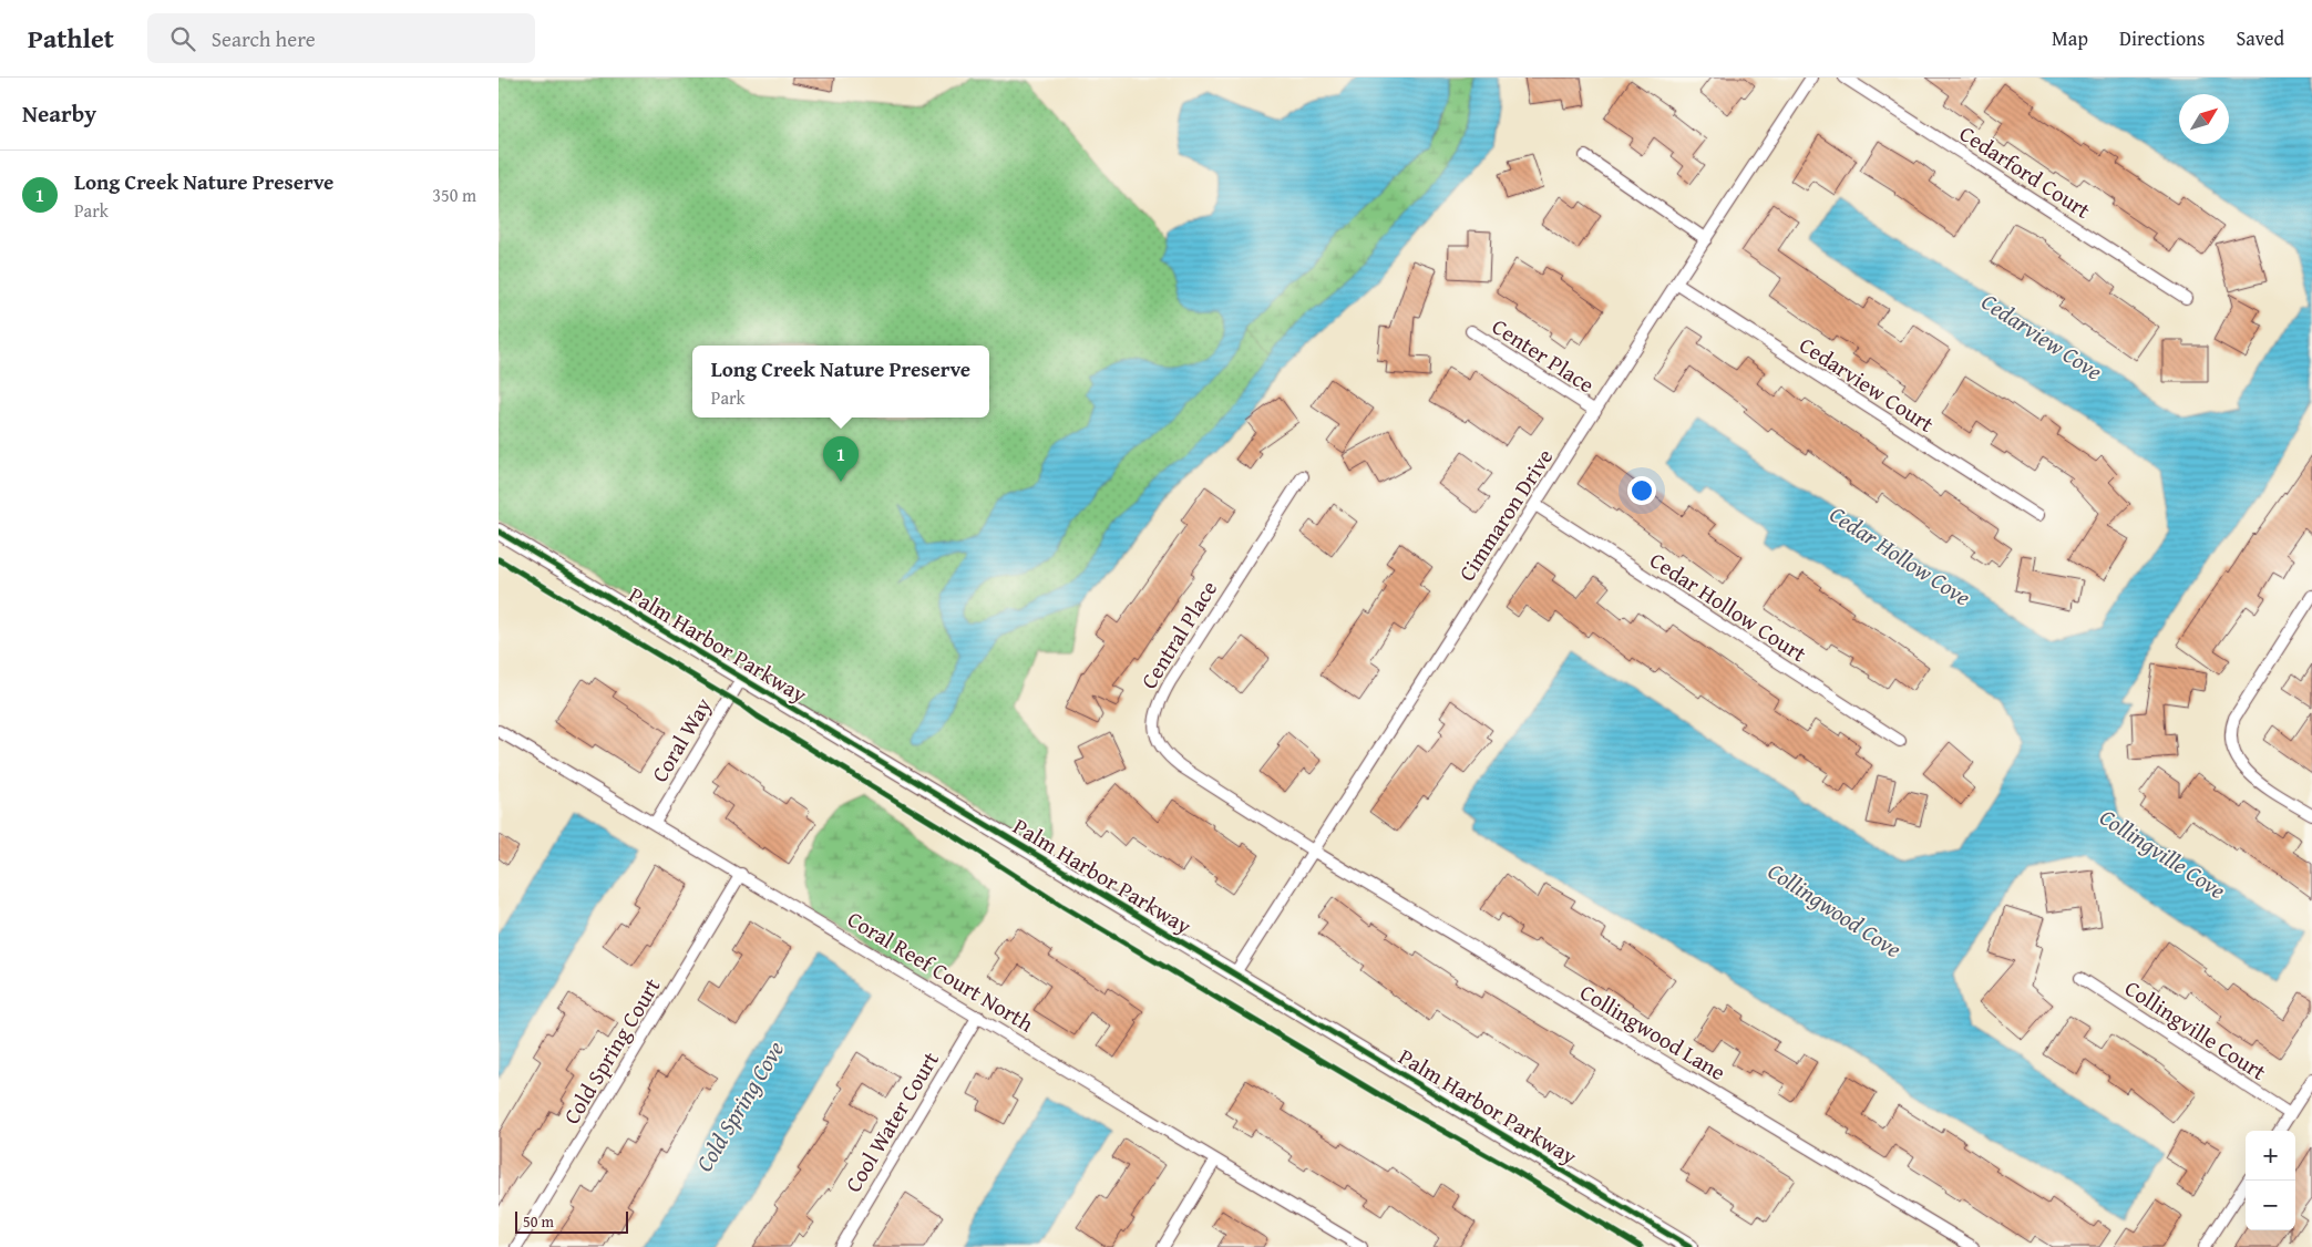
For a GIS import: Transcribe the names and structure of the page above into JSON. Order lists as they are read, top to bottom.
{
  "streets": {
    "street": [
      "Cedarford Court",
      "Center Place",
      "Cedarview Court",
      "Cimmaron Drive",
      "Cedar Hollow Court",
      "Central Place",
      "Palm Harbor Parkway",
      "Coral Way",
      "Coral Reef Court North",
      "Collingville Court",
      "Collingwood Lane",
      "Cold Spring Court",
      "Cool Water Court"
    ]
  },
  "crossings": [
    ["Center Place", "Cimmaron Drive"],
    ["Cedarview Court", "Cimmaron Drive"],
    ["Cimmaron Drive", "Cedar Hollow Court"],
    ["Cimmaron Drive", "Central Place"],
    ["Cimmaron Drive", "Palm Harbor Parkway"],
    ["Cimmaron Drive", "Collingwood Lane"],
    ["Central Place", "Collingwood Lane"],
    ["Palm Harbor Parkway", "Coral Way"],
    ["Coral Way", "Coral Reef Court North"],
    ["Coral Reef Court North", "Cold Spring Court"],
    ["Coral Reef Court North", "Cool Water Court"]
  ],
  "water": [
    "Cedarview Cove",
    "Cedar Hollow Cove",
    "Collingville Cove",
    "Collingwood Cove",
    "Cold Spring Cove"
  ],
  "scale_bar": "50 m",
  "north": "top right",
  "page": {
    "header": "Pathlet",
    "search": "Search here",
    "nav": ["Map", "Directions", "Saved"],
    "heading": "Nearby",
    "list": [
      {
        "mark": "1",
        "name": "Long Creek Nature Preserve",
        "note": "Park",
        "value": "350 m"
      }
    ],
    "popup": ["Long Creek Nature Preserve", "Park"],
    "pins": "1",
    "map_buttons": ["+", "−"],
    "scale": "50 m"
  }
}
